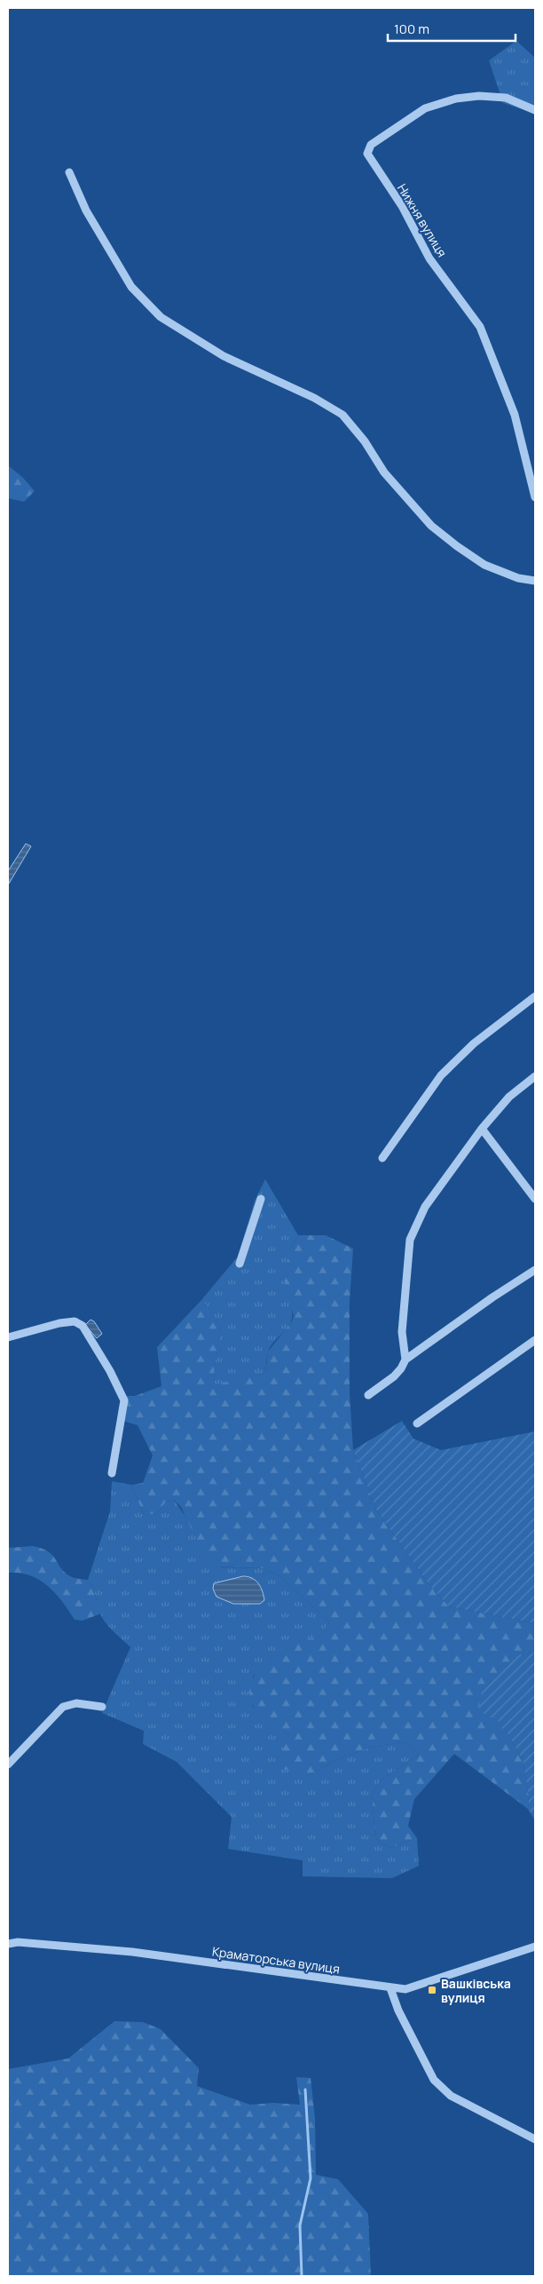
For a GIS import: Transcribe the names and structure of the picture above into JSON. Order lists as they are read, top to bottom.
{
  "streets": {
    "street": ["Нижня вулиця", "Краматорська вулиця"]
  },
  "places": {
    "transit": ["Вашківська вулиця"]
  },
  "scale_bar": "100 m"
}
